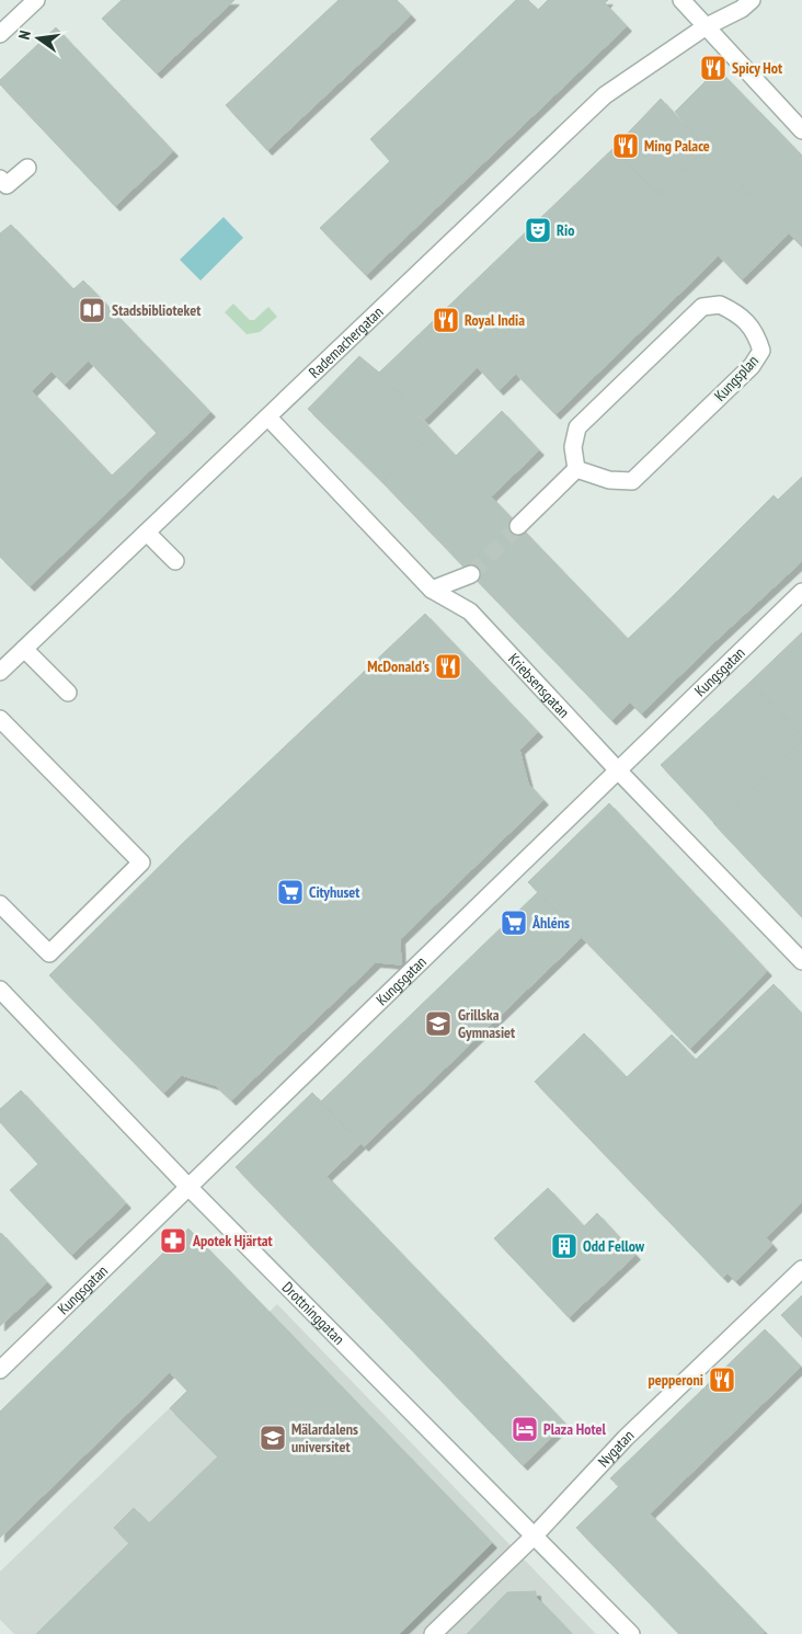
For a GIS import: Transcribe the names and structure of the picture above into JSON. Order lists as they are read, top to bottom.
{
  "streets": {
    "street": [
      "Rademachergatan",
      "Kungsplan",
      "Kungsgatan",
      "Kriebsensgatan",
      "Drottninggatan",
      "Nygatan"
    ]
  },
  "crossings": [
    ["Rademachergatan", "Kriebsensgatan"],
    ["Kungsgatan", "Kriebsensgatan"],
    ["Kungsgatan", "Drottninggatan"],
    ["Drottninggatan", "Nygatan"]
  ],
  "places": {
    "restaurant": [
      "Spicy Hot",
      "Ming Palace",
      "Royal India",
      "McDonald's",
      "pepperoni"
    ],
    "theatre": ["Rio"],
    "library": ["Stadsbiblioteket"],
    "supermarket": ["Cityhuset", "Åhléns"],
    "school or university": ["Grillska Gymnasiet", "Mälardalens universitet"],
    "pharmacy": ["Apotek Hjärtat"],
    "building": ["Odd Fellow"],
    "hotel": ["Plaza Hotel"]
  },
  "north": "left"
}
